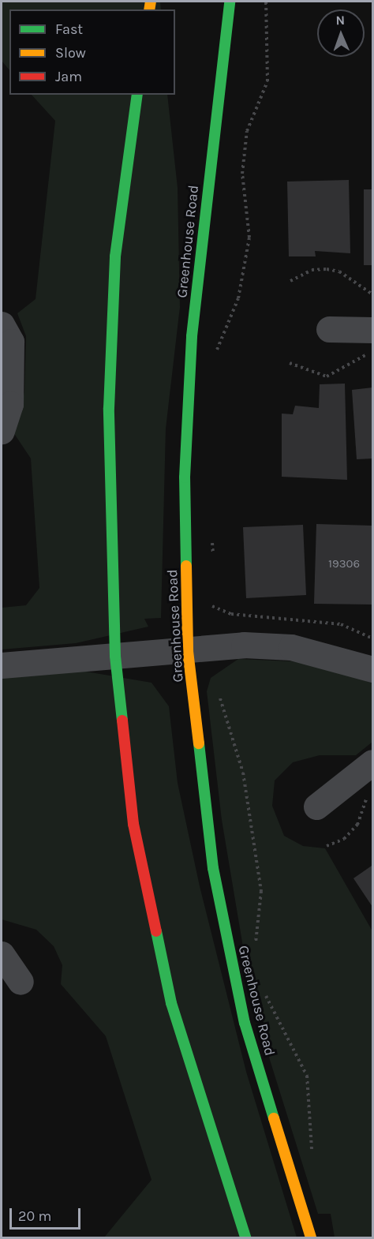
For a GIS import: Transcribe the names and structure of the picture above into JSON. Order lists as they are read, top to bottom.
{
  "streets": {
    "main road": ["Greenhouse Road"]
  },
  "house_numbers": ["19306"],
  "legend": ["Fast", "Slow", "Jam"],
  "scale_bar": "20 m",
  "north": "top"
}
